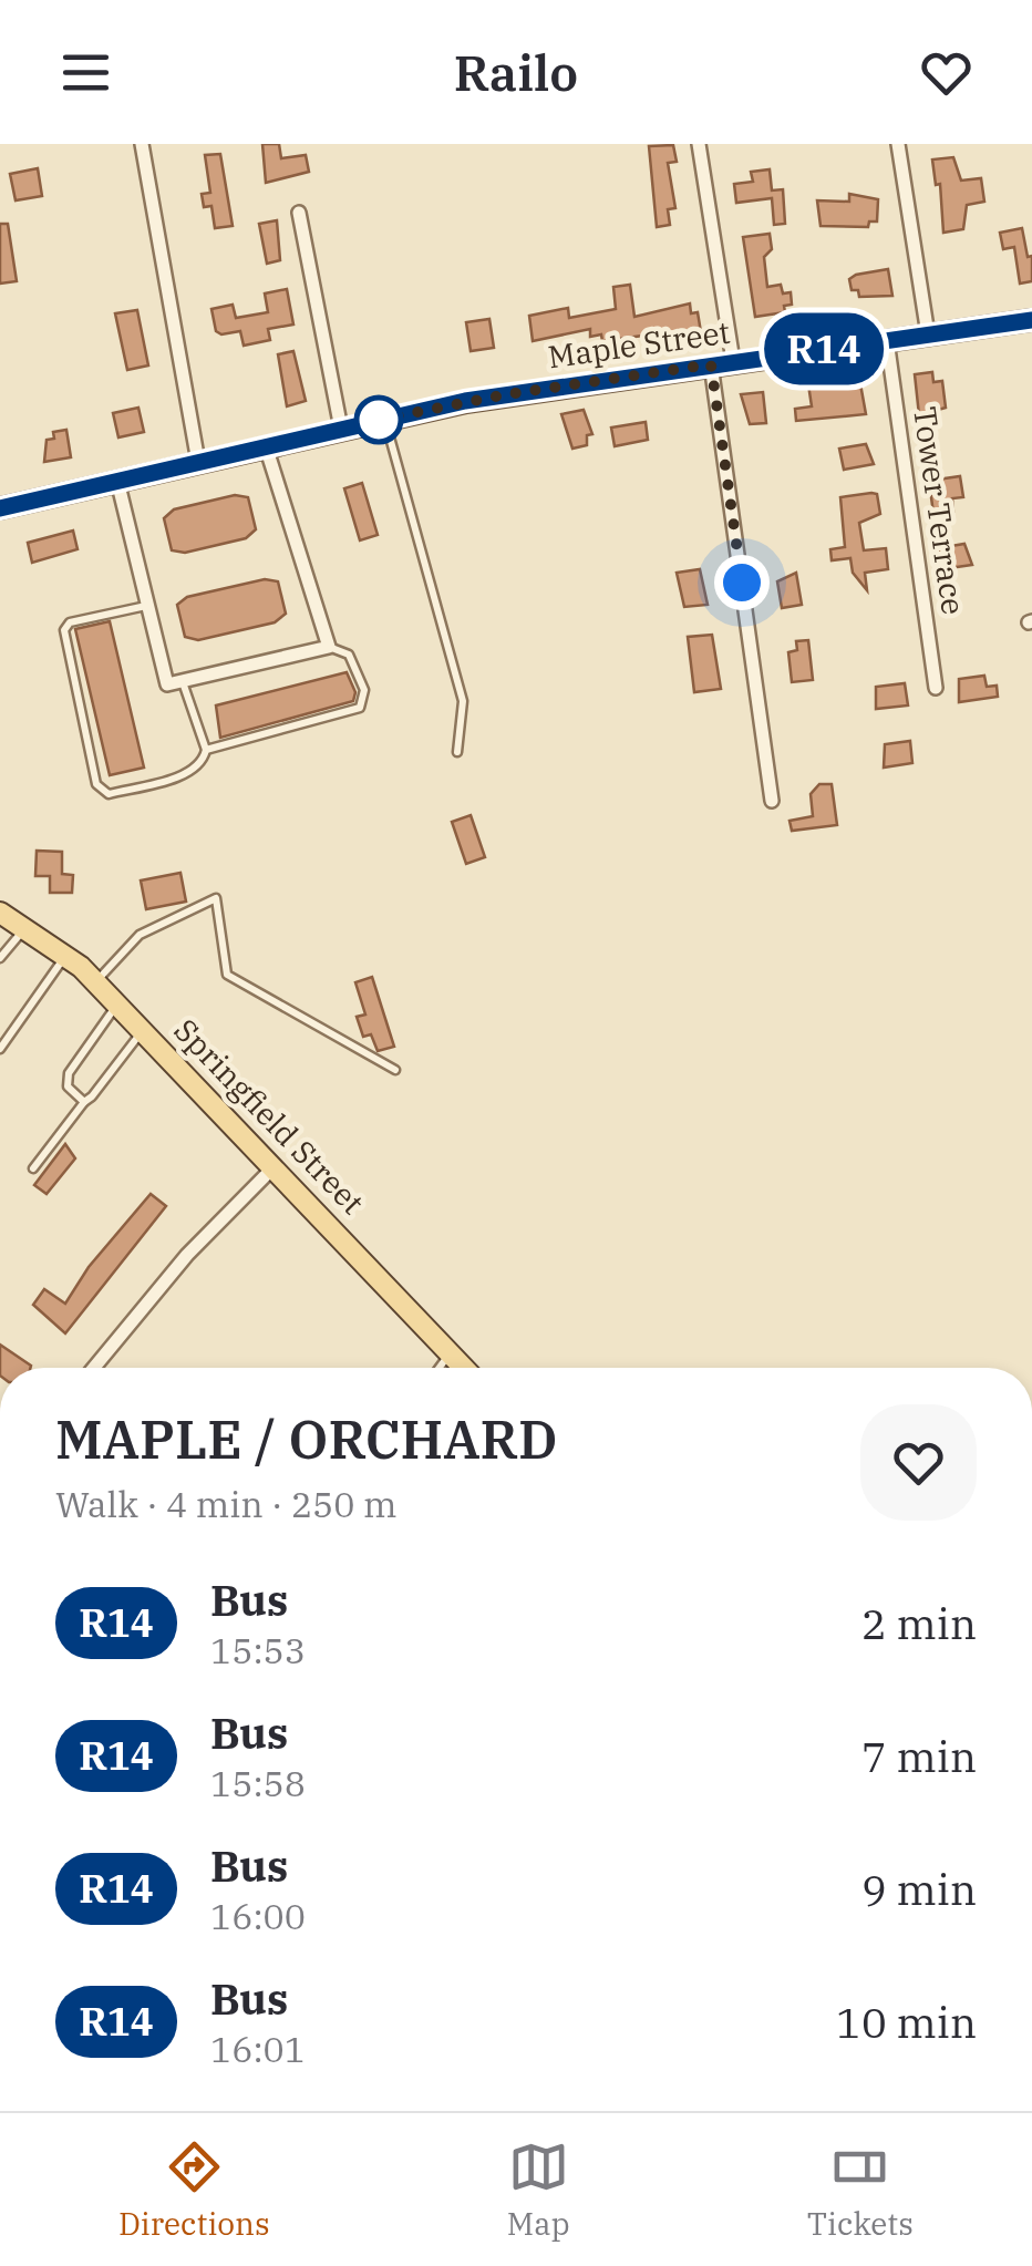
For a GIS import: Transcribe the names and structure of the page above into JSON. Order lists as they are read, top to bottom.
{
  "streets": {
    "main road": ["Maple Street", "Springfield Street"],
    "street": ["Tower Terrace"]
  },
  "crossings": [
    ["Maple Street", "Tower Terrace"]
  ],
  "lines": ["bus line R14"],
  "page": {
    "header": "Railo",
    "on_map": "R14",
    "heading": ["MAPLE / ORCHARD", "Walk · 4 min · 250 m"],
    "list": [
      {
        "mark": "R14",
        "name": "Bus",
        "note": "15:53",
        "value": "2 min"
      },
      {
        "mark": "R14",
        "name": "Bus",
        "note": "15:58",
        "value": "7 min"
      },
      {
        "mark": "R14",
        "name": "Bus",
        "note": "16:00",
        "value": "9 min"
      },
      {
        "mark": "R14",
        "name": "Bus",
        "note": "16:01",
        "value": "10 min"
      }
    ],
    "tabs": ["Directions", "Map", "Tickets"]
  }
}
